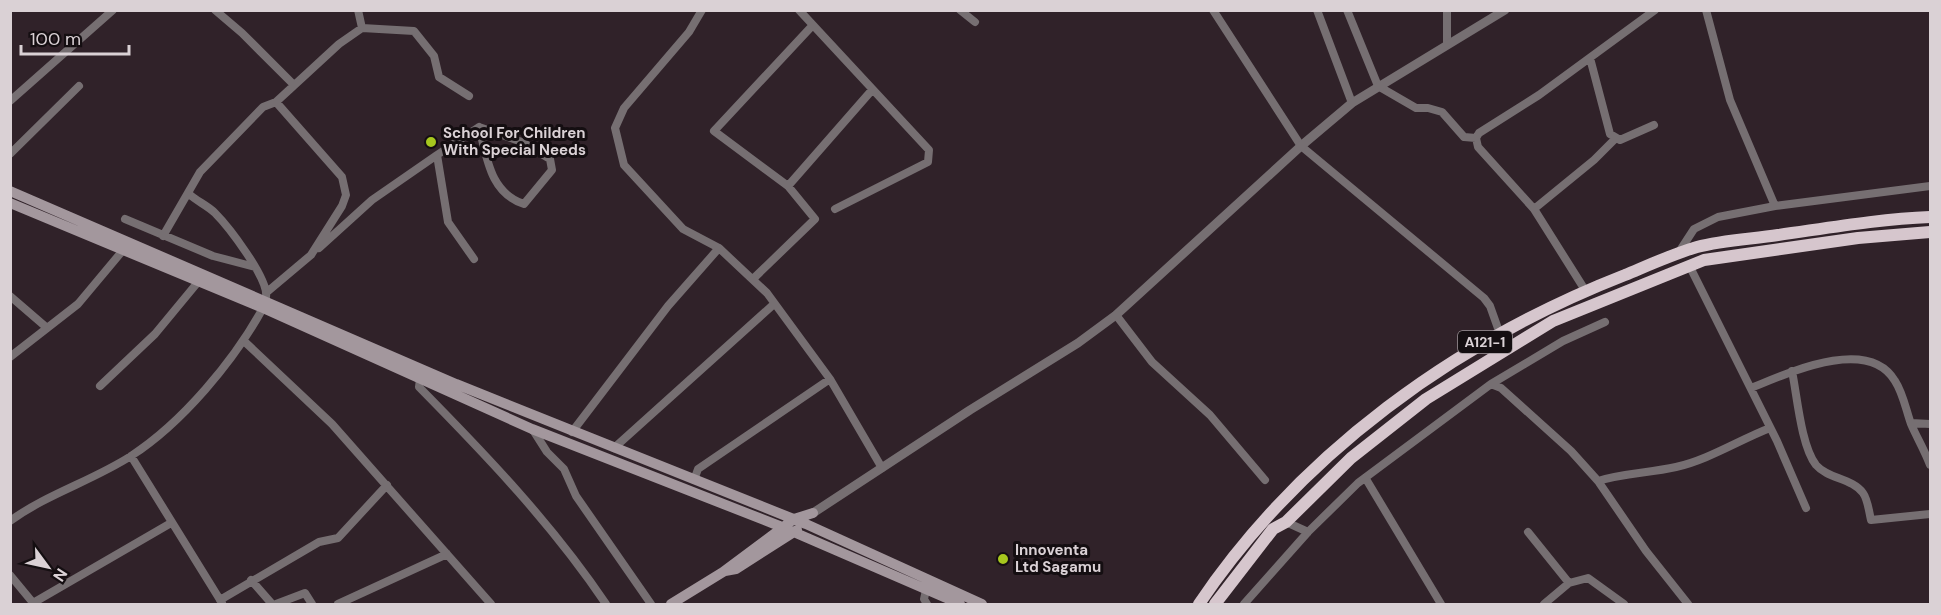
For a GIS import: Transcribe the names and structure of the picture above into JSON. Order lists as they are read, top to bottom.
{
  "streets": {
    "highway": ["A121-1"]
  },
  "places": ["School For Children With Special Needs", "Innoventa Ltd Sagamu"],
  "scale_bar": "100 m",
  "north": "bottom right"
}
